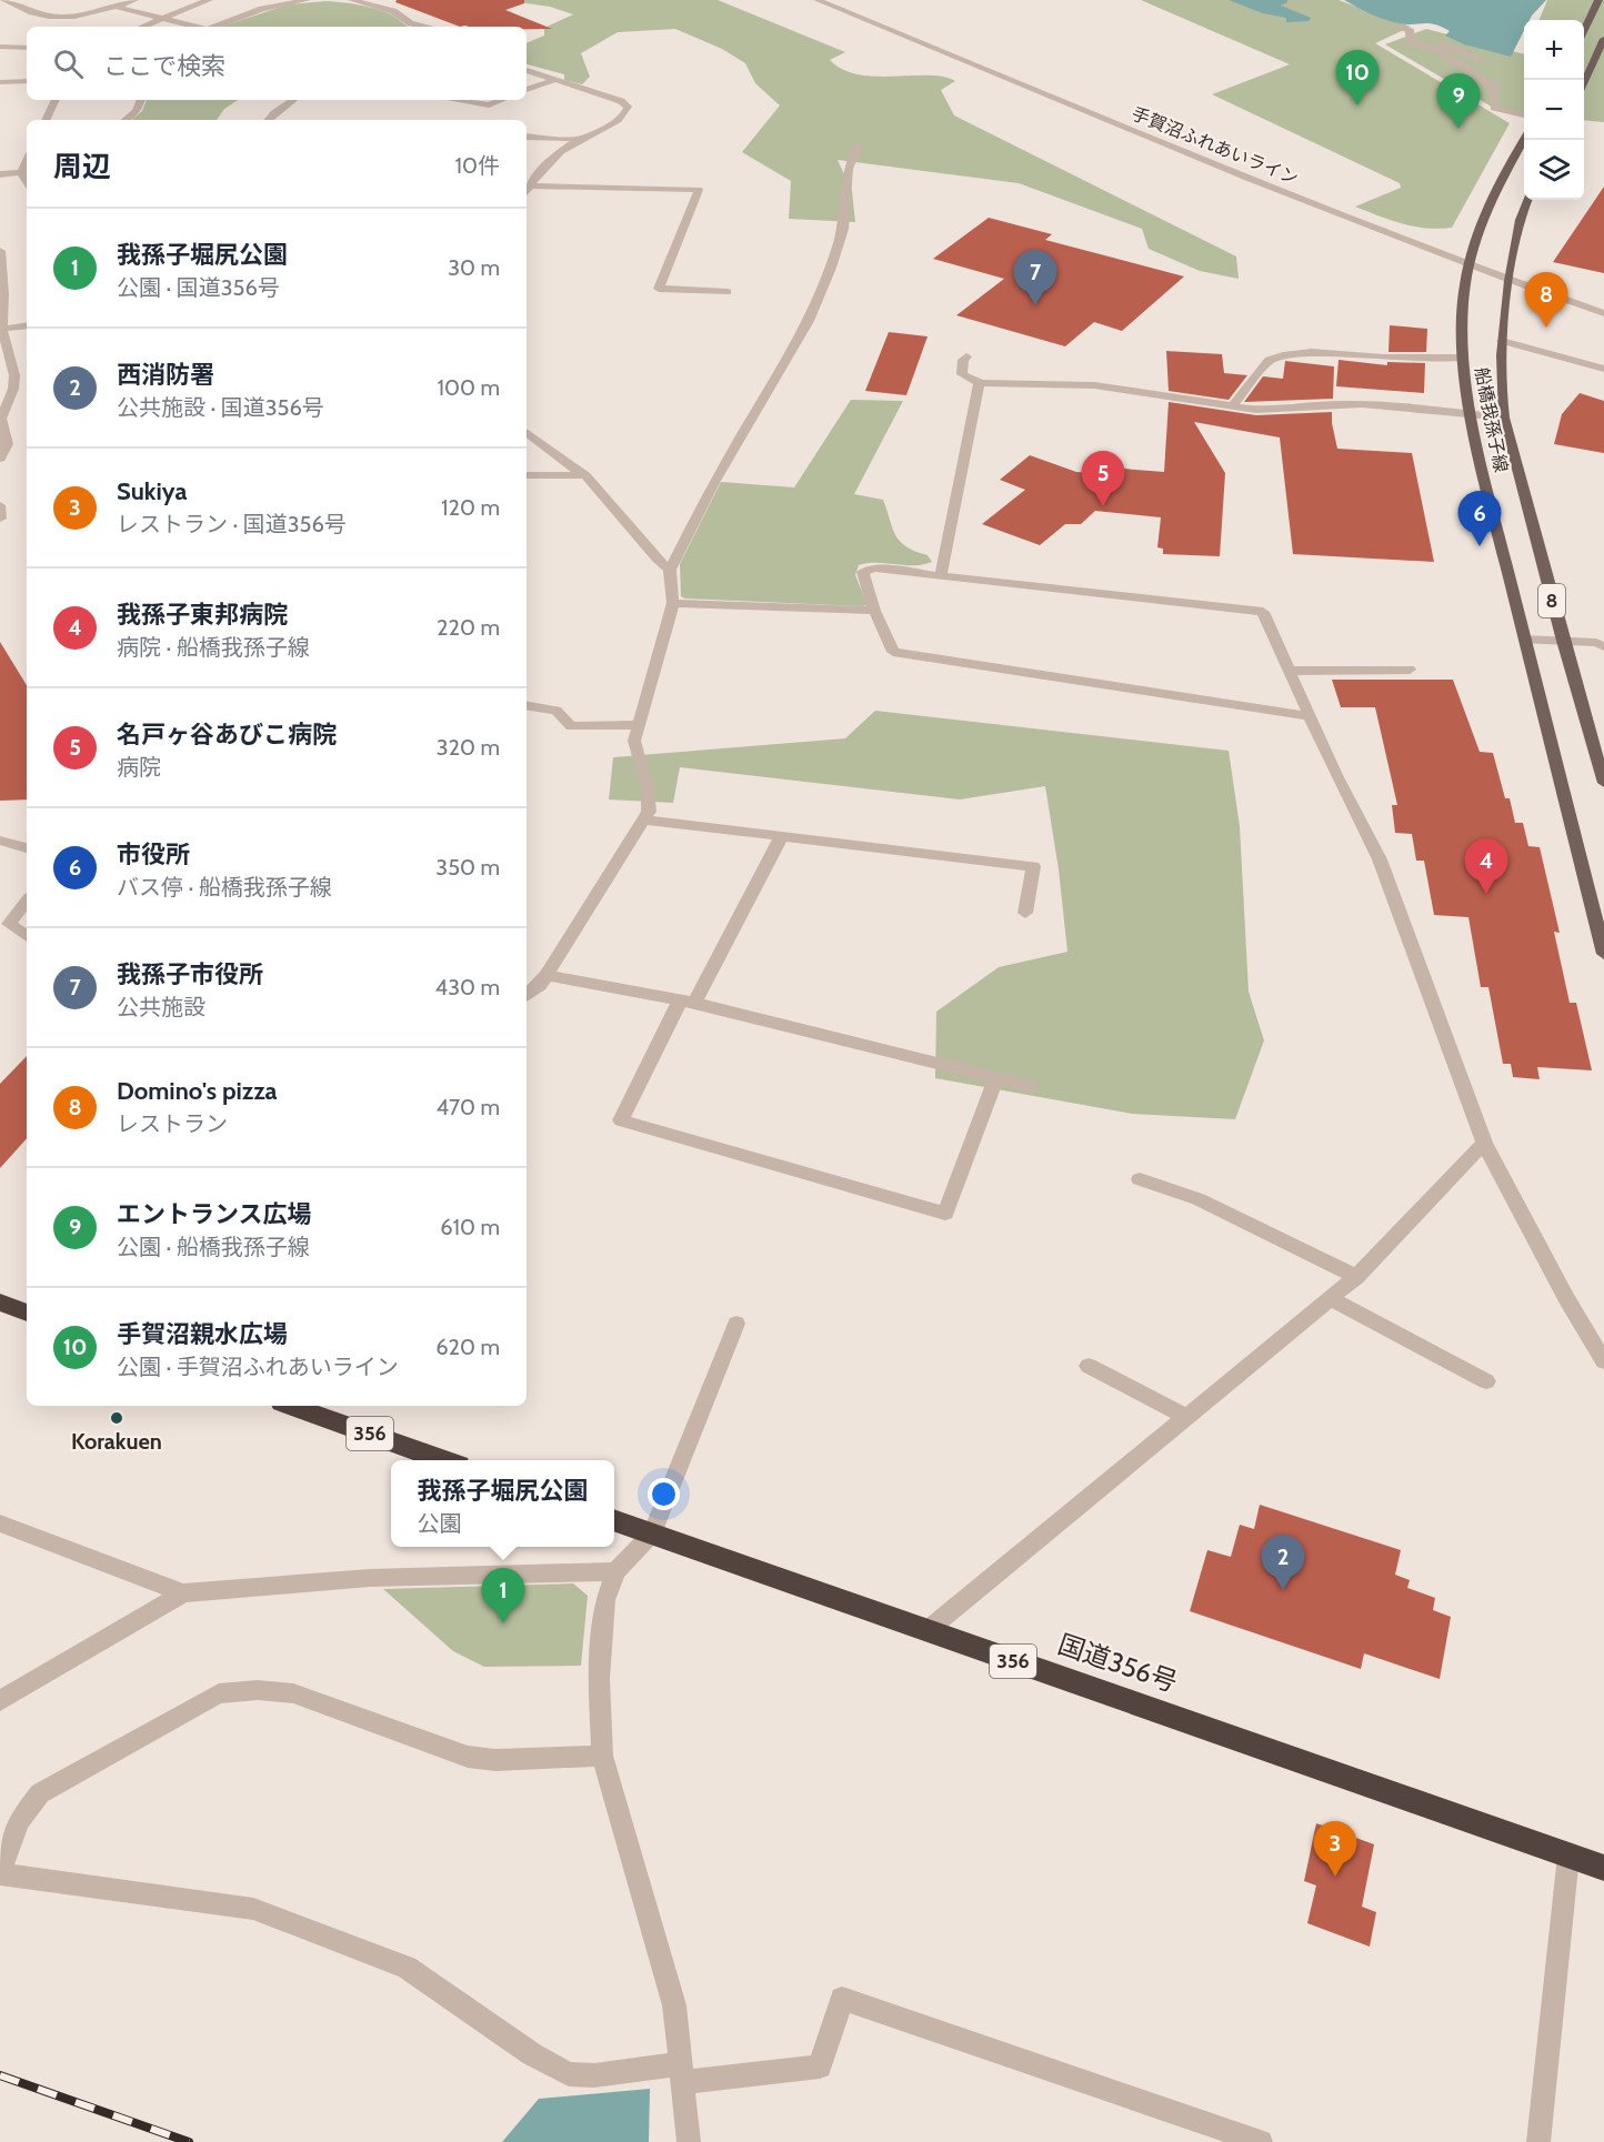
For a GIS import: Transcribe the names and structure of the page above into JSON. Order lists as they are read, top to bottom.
{
  "streets": {
    "highway": ["356", "国道356号"],
    "main road": ["船橋我孫子線", "8"],
    "street": ["手賀沼ふれあいライン"]
  },
  "crossings": [
    ["手賀沼ふれあいライン", "船橋我孫子線"]
  ],
  "places": ["Korakuen"],
  "page": {
    "map_buttons": ["+", "−"],
    "search": "ここで検索",
    "pins": [
      "10",
      "9",
      "7",
      "8",
      "5",
      "6",
      "4",
      "2",
      "1",
      "3"
    ],
    "heading": ["周辺", "10件"],
    "list": [
      {
        "mark": "1",
        "name": "我孫子堀尻公園",
        "note": "公園 · 国道356号",
        "value": "30 m"
      },
      {
        "mark": "2",
        "name": "西消防署",
        "note": "公共施設 · 国道356号",
        "value": "100 m"
      },
      {
        "mark": "3",
        "name": "Sukiya",
        "note": "レストラン · 国道356号",
        "value": "120 m"
      },
      {
        "mark": "4",
        "name": "我孫子東邦病院",
        "note": "病院 · 船橋我孫子線",
        "value": "220 m"
      },
      {
        "mark": "5",
        "name": "名戸ヶ谷あびこ病院",
        "note": "病院",
        "value": "320 m"
      },
      {
        "mark": "6",
        "name": "市役所",
        "note": "バス停 · 船橋我孫子線",
        "value": "350 m"
      },
      {
        "mark": "7",
        "name": "我孫子市役所",
        "note": "公共施設",
        "value": "430 m"
      },
      {
        "mark": "8",
        "name": "Domino's pizza",
        "note": "レストラン",
        "value": "470 m"
      },
      {
        "mark": "9",
        "name": "エントランス広場",
        "note": "公園 · 船橋我孫子線",
        "value": "610 m"
      },
      {
        "mark": "10",
        "name": "手賀沼親水広場",
        "note": "公園 · 手賀沼ふれあいライン",
        "value": "620 m"
      }
    ],
    "popup": ["我孫子堀尻公園", "公園"]
  }
}
